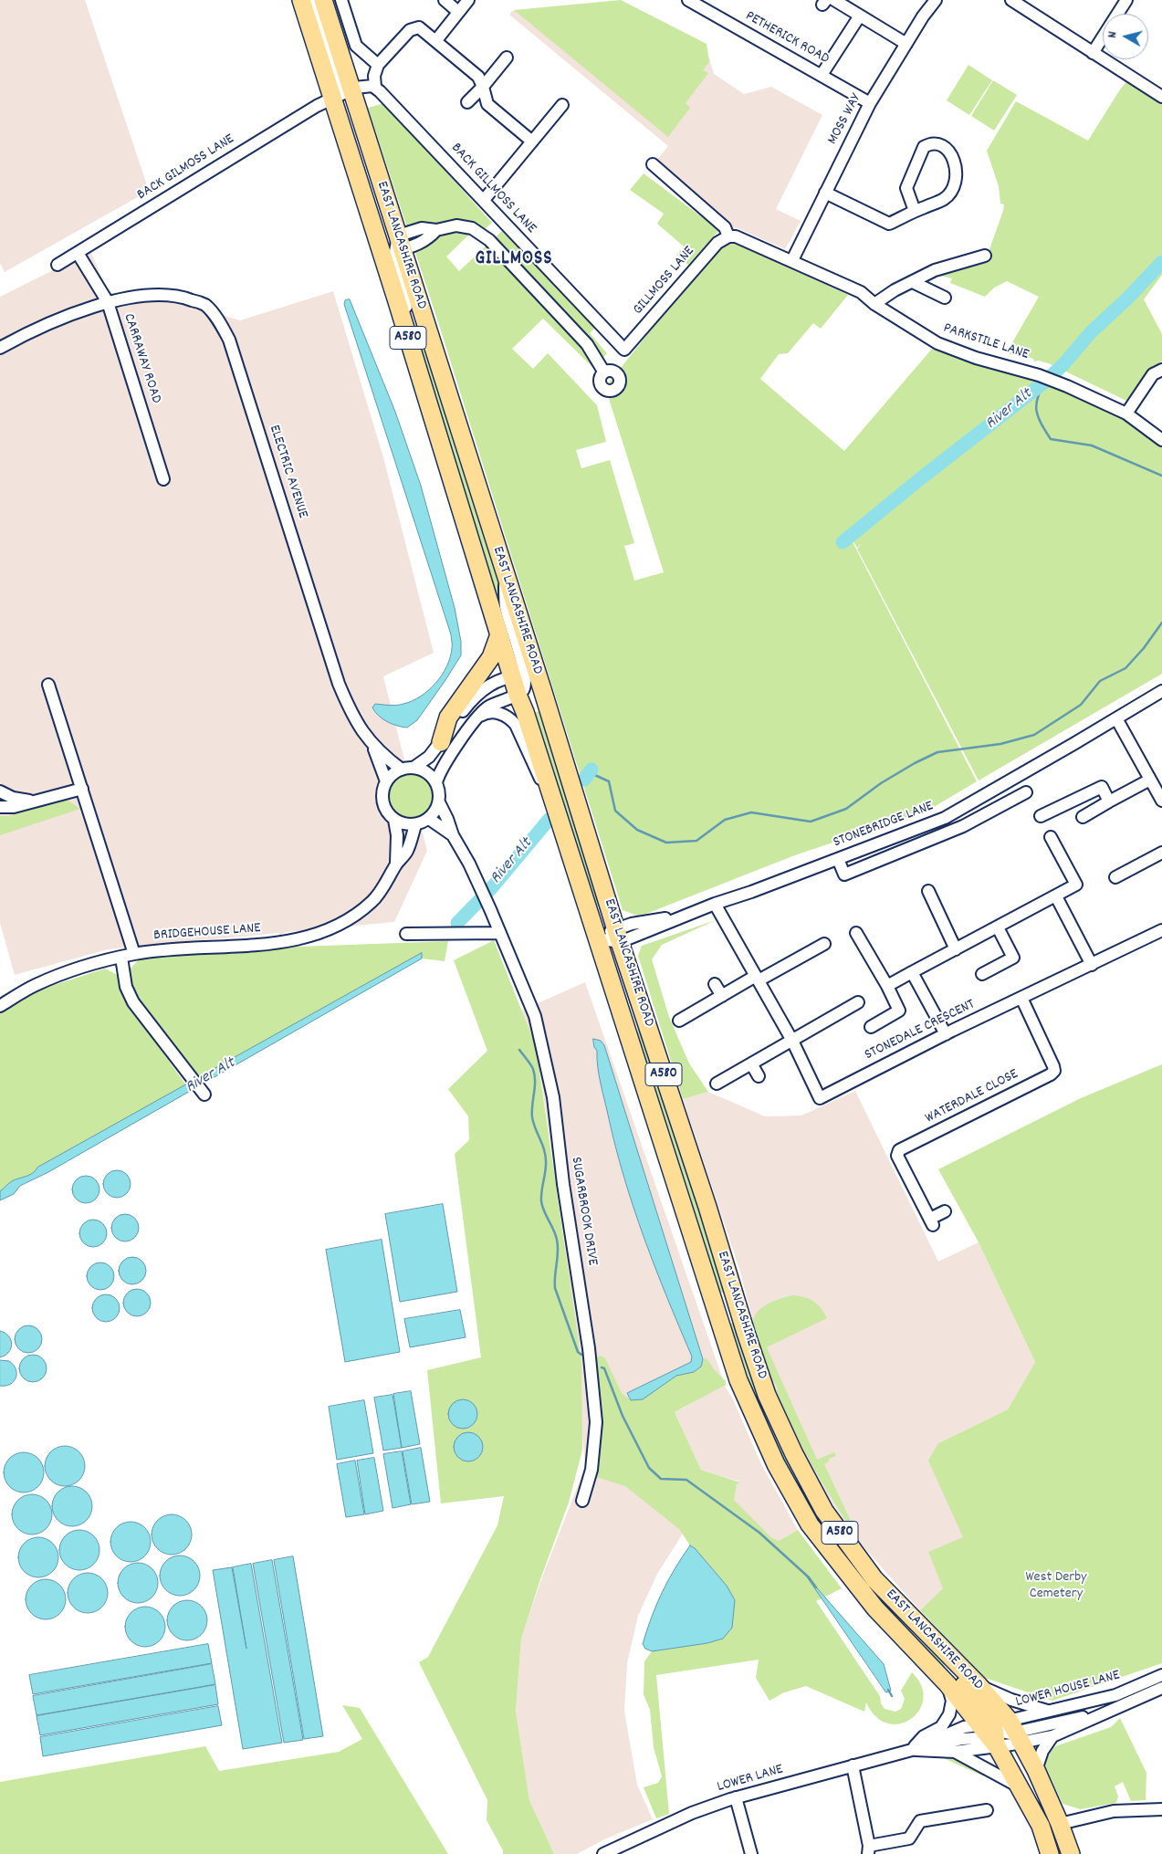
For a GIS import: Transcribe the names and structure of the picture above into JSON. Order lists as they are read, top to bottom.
{
  "streets": {
    "highway": ["EAST LANCASHIRE ROAD", "A580"],
    "street": [
      "PETHERICK ROAD",
      "MOSS WAY",
      "BACK GILMOSS LANE",
      "BACK GILLMOSS LANE",
      "GILLMOSS LANE",
      "PARKSTILE LANE",
      "CARRAWAY ROAD",
      "ELECTRIC AVENUE",
      "STONEBRIDGE LANE",
      "BRIDGEHOUSE LANE",
      "STONEDALE CRESCENT",
      "WATERDALE CLOSE",
      "SUGARBROOK DRIVE",
      "LOWER HOUSE LANE",
      "LOWER LANE"
    ]
  },
  "crossings": [
    ["PETHERICK ROAD", "MOSS WAY"],
    ["MOSS WAY", "PARKSTILE LANE"],
    ["BACK GILMOSS LANE", "EAST LANCASHIRE ROAD"],
    ["BACK GILMOSS LANE", "CARRAWAY ROAD"],
    ["BACK GILLMOSS LANE", "GILLMOSS LANE"],
    ["EAST LANCASHIRE ROAD", "STONEBRIDGE LANE"],
    ["EAST LANCASHIRE ROAD", "LOWER HOUSE LANE"],
    ["EAST LANCASHIRE ROAD", "LOWER LANE"],
    ["GILLMOSS LANE", "PARKSTILE LANE"],
    ["CARRAWAY ROAD", "ELECTRIC AVENUE"],
    ["ELECTRIC AVENUE", "BRIDGEHOUSE LANE"],
    ["STONEBRIDGE LANE", "STONEDALE CRESCENT"],
    ["STONEDALE CRESCENT", "WATERDALE CLOSE"],
    ["LOWER HOUSE LANE", "LOWER LANE"]
  ],
  "districts": ["GILLMOSS"],
  "water": ["River Alt"],
  "parks": ["West Derby Cemetery"],
  "north": "left"
}
